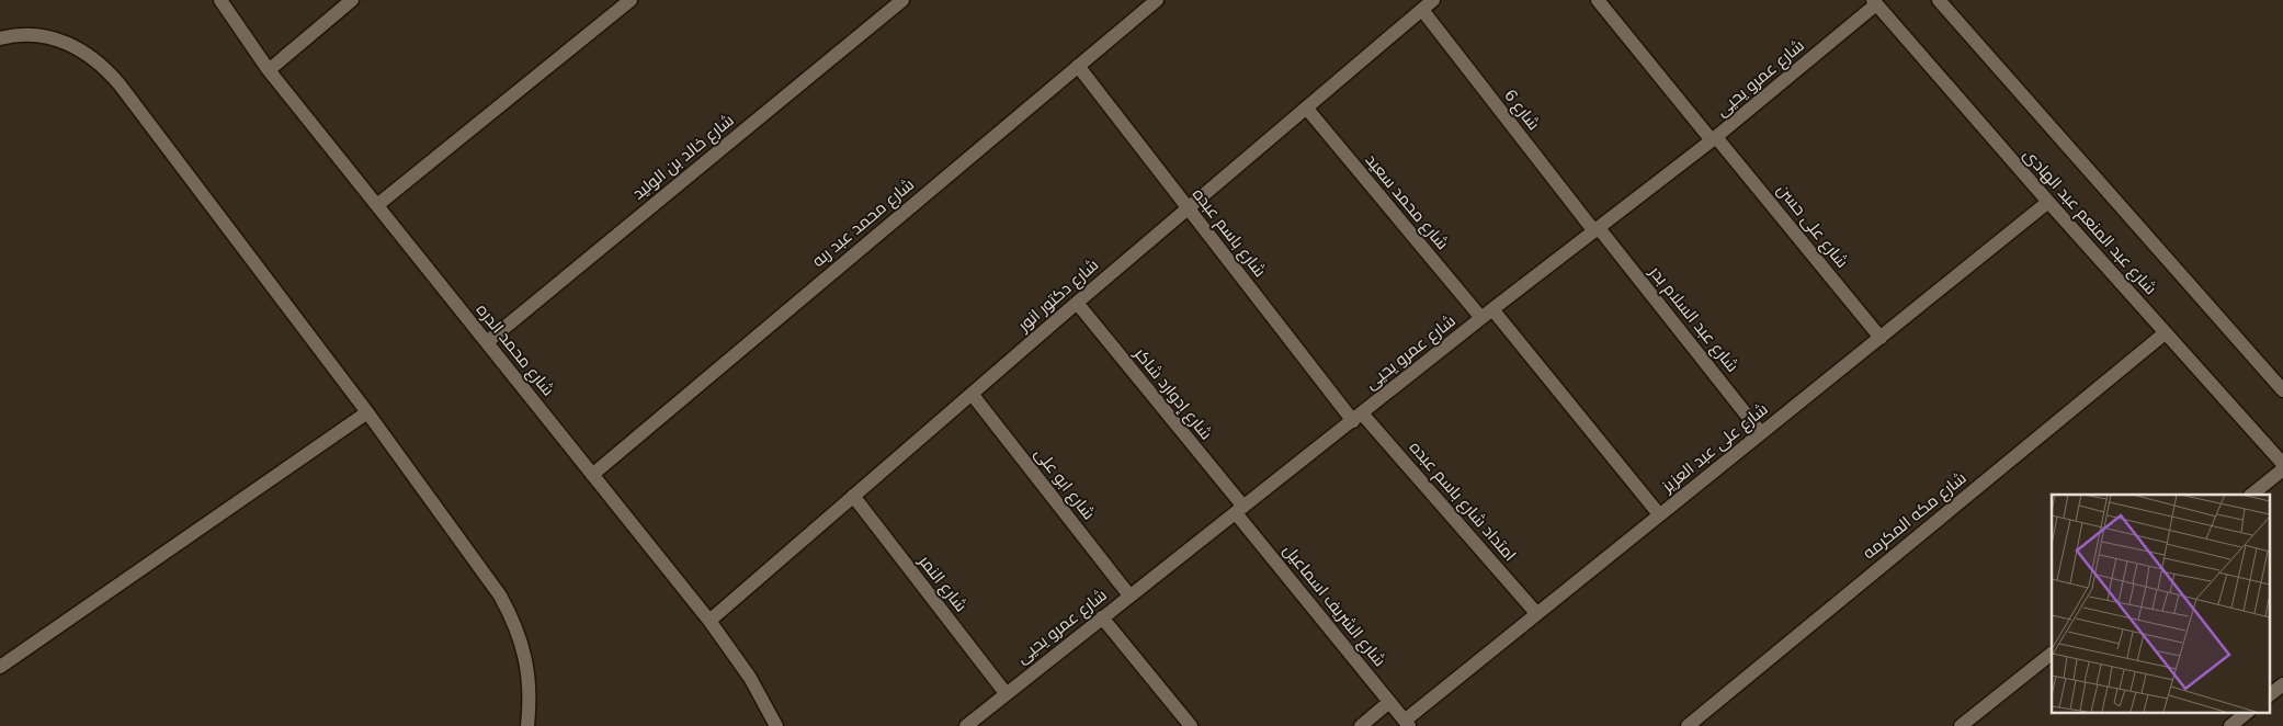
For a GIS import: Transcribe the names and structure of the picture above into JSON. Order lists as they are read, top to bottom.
{
  "streets": {
    "street": [
      "شارع عمرو يحيى",
      "شارع 6",
      "شارع خالد بن الوليد",
      "شارع محمد سعيد",
      "شارع عبد المنعم عبد الهادى",
      "شارع محمد عبد ربه",
      "شارع على حسن",
      "شارع باسم عبده",
      "شارع دكتور انور",
      "شارع عبد السلام بدر",
      "شارع محمد الدره",
      "شارع إدوارد شاكر",
      "شارع على عبد العزيز",
      "شارع ابو على",
      "امتداد شارع باسم عبده",
      "شارع مكه المكرمه",
      "شارع النمر",
      "شارع الشريف اسماعيل"
    ]
  },
  "crossings": [
    ["شارع عمرو يحيى", "شارع 6"],
    ["شارع عمرو يحيى", "شارع محمد سعيد"],
    ["شارع عمرو يحيى", "شارع عبد المنعم عبد الهادى"],
    ["شارع عمرو يحيى", "شارع على حسن"],
    ["شارع عمرو يحيى", "شارع باسم عبده"],
    ["شارع عمرو يحيى", "شارع عبد السلام بدر"],
    ["شارع عمرو يحيى", "شارع إدوارد شاكر"],
    ["شارع عمرو يحيى", "شارع ابو على"],
    ["شارع عمرو يحيى", "امتداد شارع باسم عبده"],
    ["شارع عمرو يحيى", "شارع النمر"],
    ["شارع عمرو يحيى", "شارع الشريف اسماعيل"],
    ["شارع 6", "شارع دكتور انور"],
    ["شارع 6", "شارع عبد السلام بدر"],
    ["شارع خالد بن الوليد", "شارع محمد الدره"],
    ["شارع محمد سعيد", "شارع دكتور انور"],
    ["شارع محمد سعيد", "شارع على عبد العزيز"],
    ["شارع عبد المنعم عبد الهادى", "شارع على عبد العزيز"],
    ["شارع عبد المنعم عبد الهادى", "شارع مكه المكرمه"],
    ["شارع محمد عبد ربه", "شارع باسم عبده"],
    ["شارع محمد عبد ربه", "شارع محمد الدره"],
    ["شارع على حسن", "شارع على عبد العزيز"],
    ["شارع باسم عبده", "شارع دكتور انور"],
    ["شارع باسم عبده", "امتداد شارع باسم عبده"],
    ["شارع دكتور انور", "شارع محمد الدره"],
    ["شارع دكتور انور", "شارع إدوارد شاكر"],
    ["شارع دكتور انور", "شارع ابو على"],
    ["شارع دكتور انور", "شارع النمر"],
    ["شارع عبد السلام بدر", "شارع على عبد العزيز"],
    ["شارع إدوارد شاكر", "شارع الشريف اسماعيل"],
    ["شارع على عبد العزيز", "امتداد شارع باسم عبده"],
    ["شارع على عبد العزيز", "شارع الشريف اسماعيل"]
  ]
}
